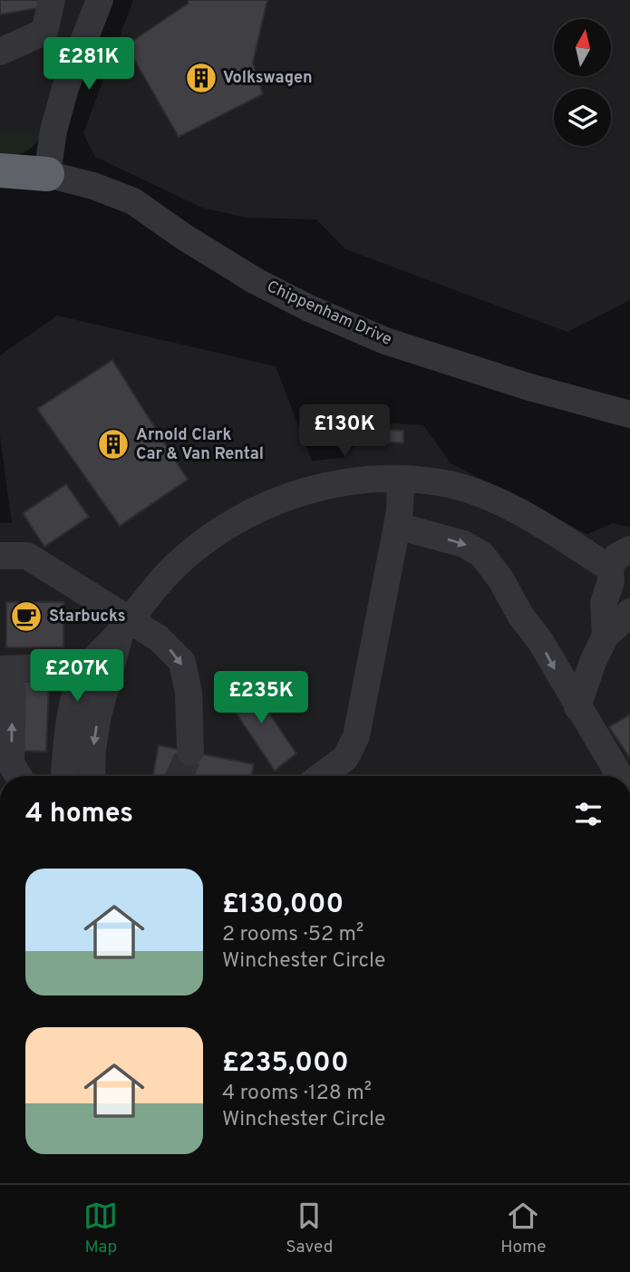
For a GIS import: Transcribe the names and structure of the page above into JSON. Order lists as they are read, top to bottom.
{
  "streets": {
    "street": ["Chippenham Drive"]
  },
  "places": {
    "building": ["Volkswagen", "Arnold Clark Car & Van Rental"],
    "cafe": ["Starbucks"]
  },
  "north": "top",
  "page": {
    "price": [
      "£281K",
      "£130K",
      "£207K",
      "£235K"
    ],
    "heading": "4 homes",
    "list": [
      {
        "name": "£130,000",
        "note": "2 rooms · 52 m² · Winchester Circle"
      },
      {
        "name": "£235,000",
        "note": "4 rooms · 128 m² · Winchester Circle"
      }
    ],
    "tabs": ["Map", "Saved", "Home"]
  }
}
